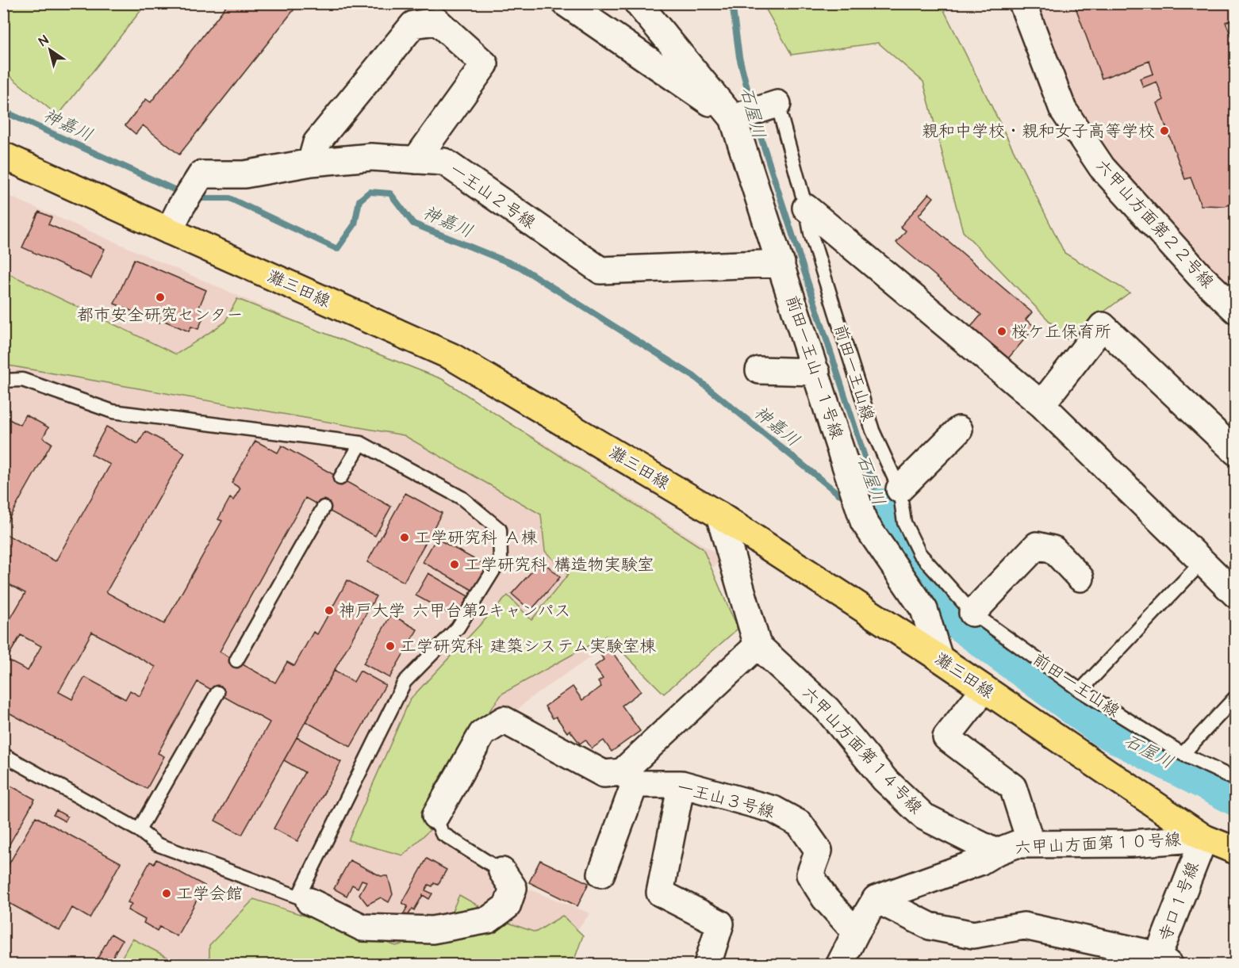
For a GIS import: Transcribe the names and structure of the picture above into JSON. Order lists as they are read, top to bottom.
{
  "streets": {
    "main road": ["灘三田線"],
    "street": [
      "一王山２号線",
      "六甲山方面第２２号線",
      "前田一王山－１号線",
      "前田一王山線",
      "六甲山方面第１４号線",
      "一王山３号線",
      "六甲山方面第１０号線",
      "寺口１号線"
    ]
  },
  "crossings": [
    ["一王山２号線", "灘三田線"],
    ["一王山２号線", "前田一王山－１号線"],
    ["灘三田線", "前田一王山－１号線"],
    ["灘三田線", "六甲山方面第１０号線"],
    ["灘三田線", "寺口１号線"],
    ["前田一王山－１号線", "前田一王山線"],
    ["六甲山方面第１４号線", "六甲山方面第１０号線"],
    ["六甲山方面第１０号線", "寺口１号線"]
  ],
  "water": ["石屋川", "神嘉川"],
  "places": [
    "親和中学校・親和女子高等学校",
    "都市安全研究センター",
    "桜ケ丘保育所",
    "工学研究科 Ａ棟",
    "工学研究科 構造物実験室",
    "神戸大学 六甲台第2キャンパス",
    "工学研究科 建築システム実験室棟",
    "工学会館"
  ],
  "north": "top left"
}
